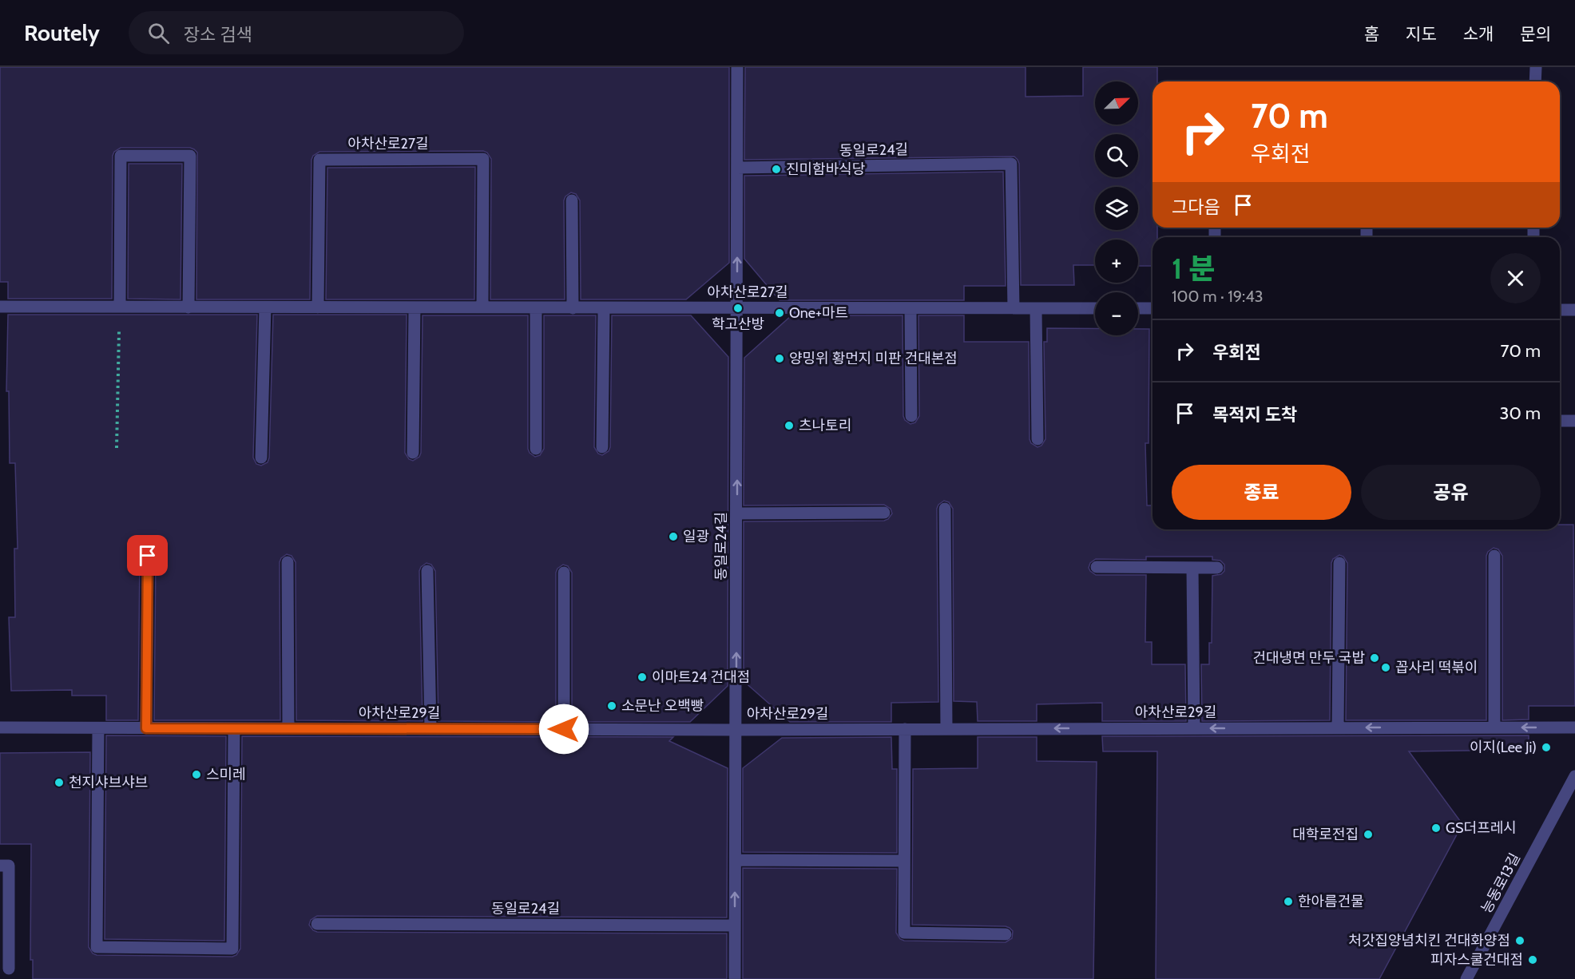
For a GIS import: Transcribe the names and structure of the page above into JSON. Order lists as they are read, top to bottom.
{
  "streets": {
    "street": [
      "아차산로27길",
      "동일로24길",
      "아차산로29길",
      "능동로13길"
    ]
  },
  "crossings": [
    ["아차산로27길", "동일로24길"],
    ["동일로24길", "아차산로29길"]
  ],
  "one_way": ["동일로24길", "아차산로29길"],
  "places": [
    "진미함바식당",
    "학고산방",
    "One+마트",
    "양밍위 황먼지 미판 건대본점",
    "츠나토리",
    "일광",
    "건대냉면 만두 국밥",
    "꼽사리 떡볶이",
    "이마트24 건대점",
    "소문난 오백빵",
    "이지(Lee Ji)",
    "스미레",
    "천지샤브샤브",
    "GS더프레시",
    "대학로전집",
    "한아름건물",
    "처갓집양념치킨 건대화양점",
    "피자스쿨건대점"
  ],
  "north": "top right",
  "page": {
    "header": "Routely",
    "search": "장소 검색",
    "nav": [
      "홈",
      "지도",
      "소개",
      "문의"
    ],
    "map_buttons": ["+", "−"],
    "turn": ["70 m", "우회전"],
    "then": "그다음",
    "heading": ["1 분", "100 m · 19:43"],
    "list": [
      {
        "name": "우회전",
        "value": "70 m"
      },
      {
        "name": "목적지 도착",
        "value": "30 m"
      }
    ],
    "buttons": ["종료", "공유"]
  }
}
